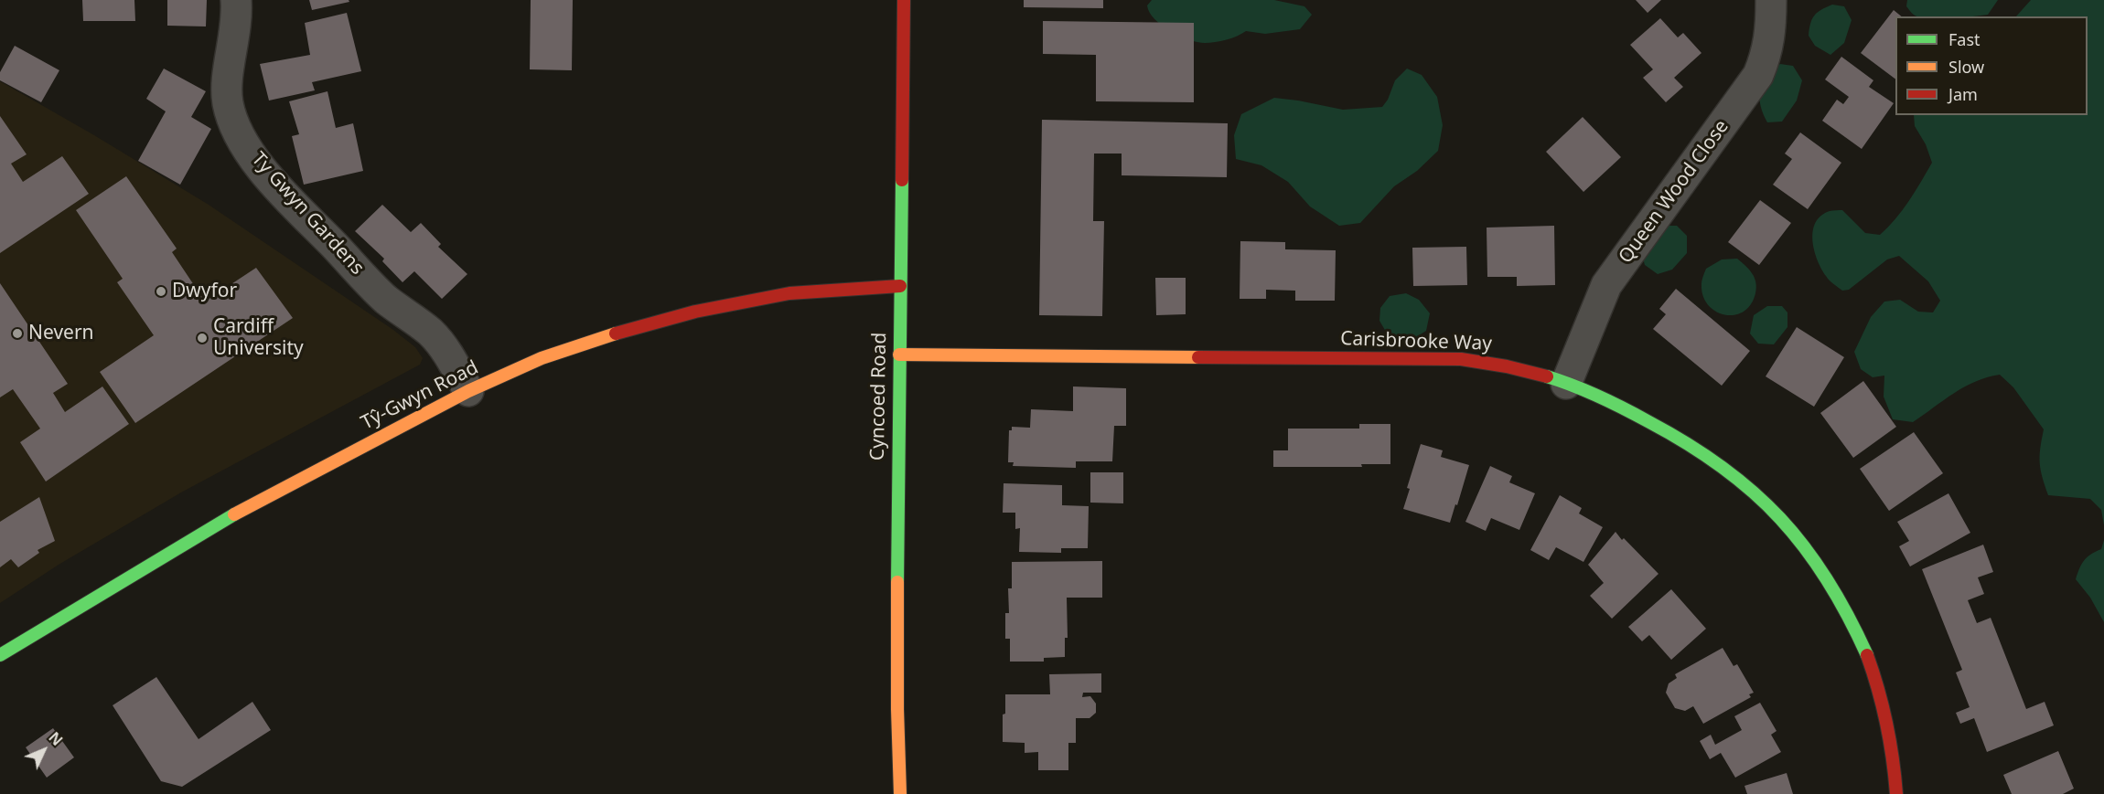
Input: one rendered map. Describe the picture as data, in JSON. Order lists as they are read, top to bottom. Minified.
{"streets":{"street":["Queen Wood Close","Ty Gwyn Gardens","Carisbrooke Way","Tŷ-Gwyn Road","Cyncoed Road"]},"crossings":[["Queen Wood Close","Carisbrooke Way"],["Ty Gwyn Gardens","Tŷ-Gwyn Road"],["Carisbrooke Way","Cyncoed Road"],["Tŷ-Gwyn Road","Cyncoed Road"]],"places":["Dwyfor","Nevern","Cardiff University"],"legend":["Fast","Slow","Jam"],"north":"top right"}
